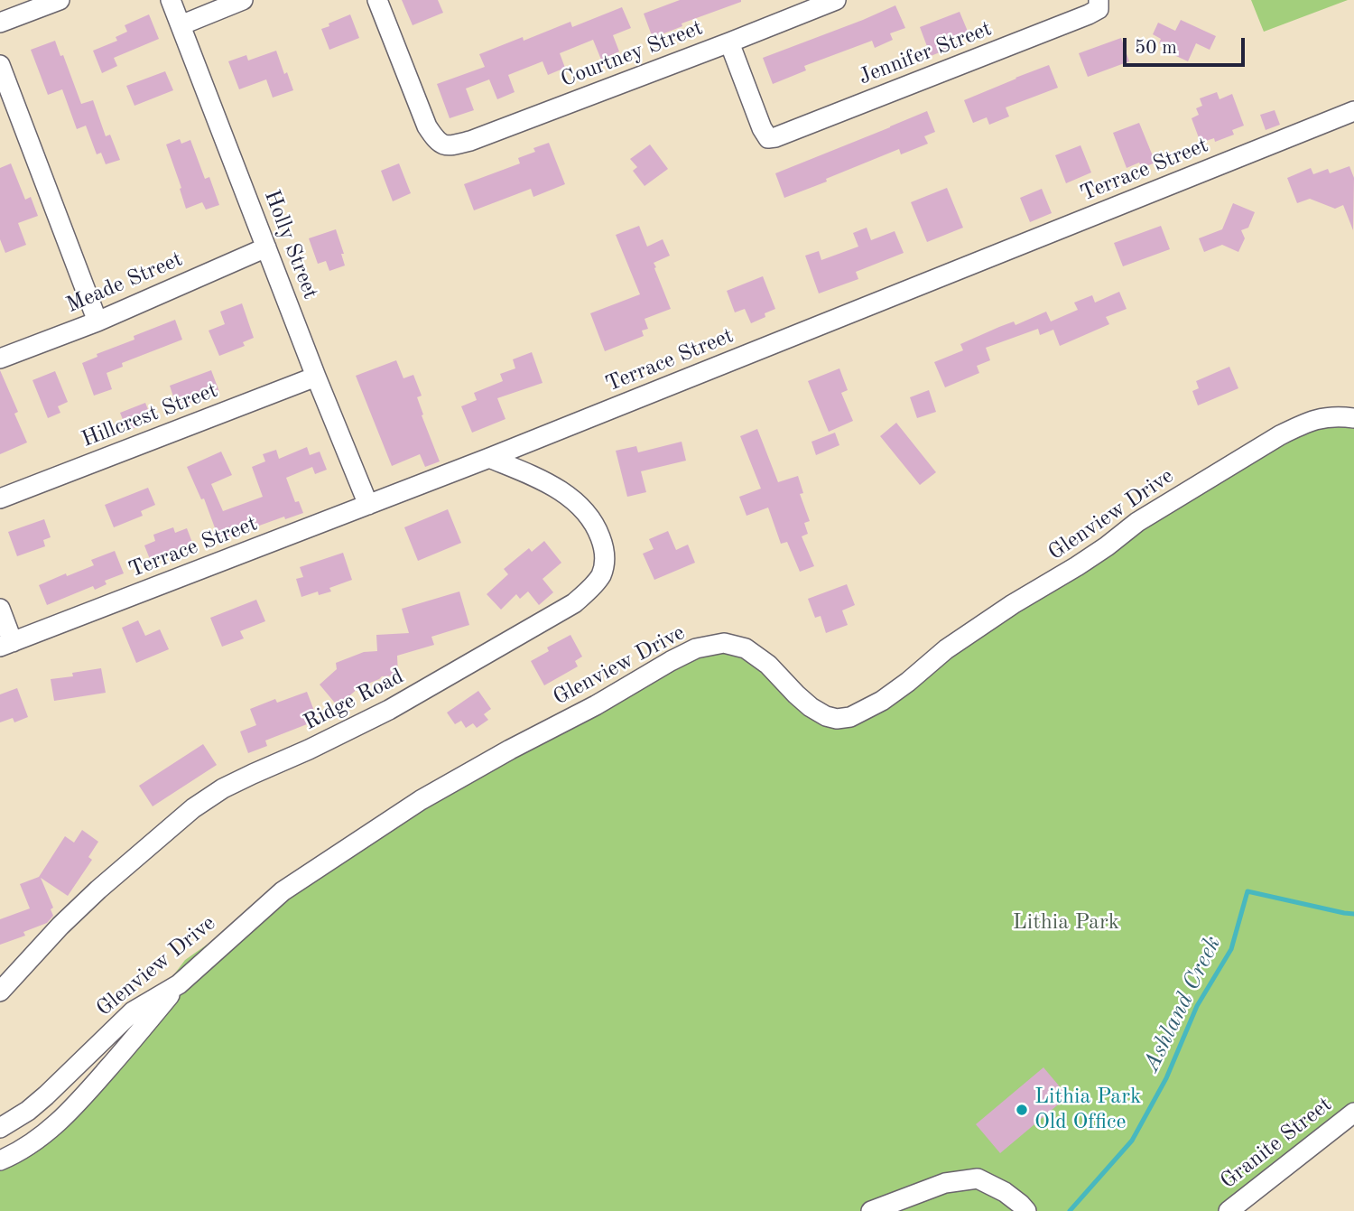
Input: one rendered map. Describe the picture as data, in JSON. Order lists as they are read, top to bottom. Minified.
{"streets":{"street":["Jennifer Street","Courtney Street","Terrace Street","Holly Street","Meade Street","Hillcrest Street","Glenview Drive","Ridge Road","Granite Street"]},"crossings":[["Jennifer Street","Courtney Street"],["Terrace Street","Holly Street"],["Terrace Street","Ridge Road"],["Holly Street","Meade Street"],["Holly Street","Hillcrest Street"]],"water":["Ashland Creek"],"parks":["Lithia Park"],"places":["Lithia Park Old Office"],"scale_bar":"50 m"}
